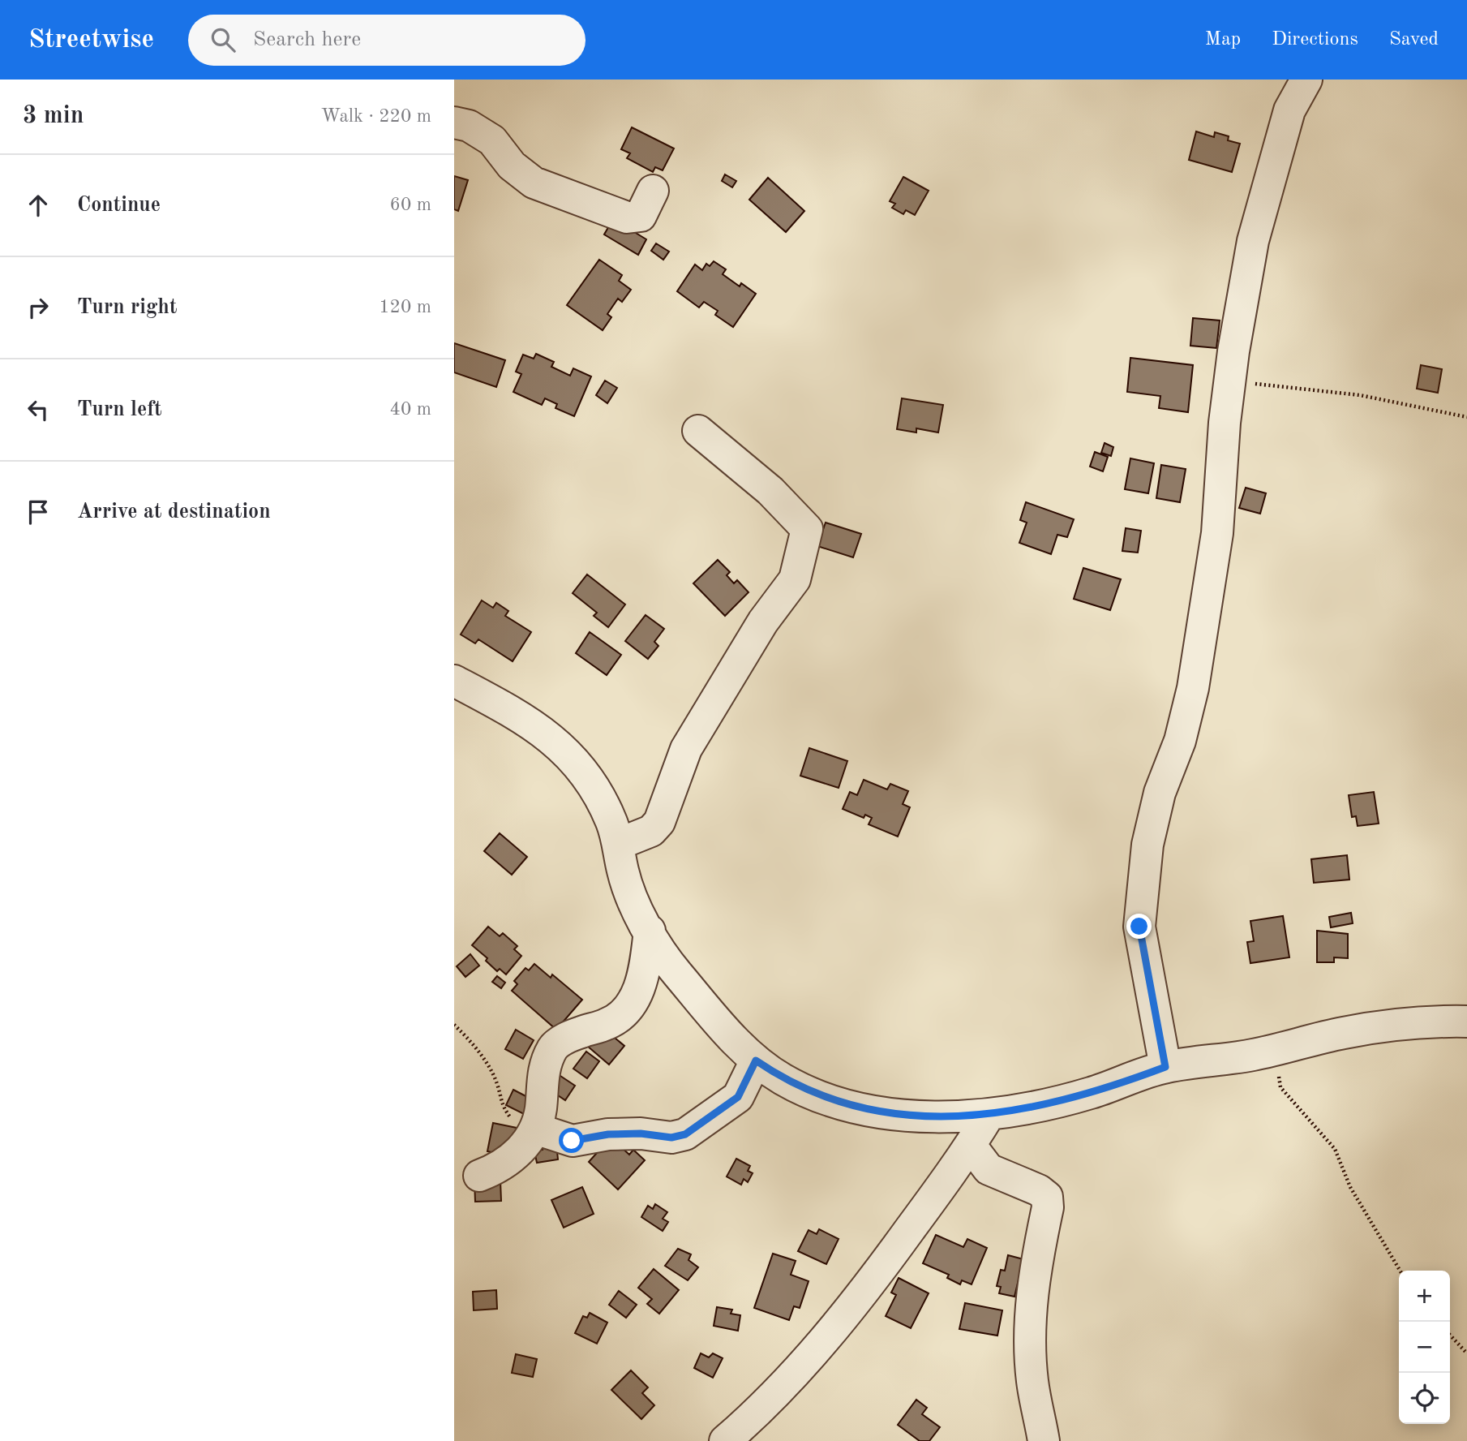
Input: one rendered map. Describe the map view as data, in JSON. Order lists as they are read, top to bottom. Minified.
{"page":{"header":"Streetwise","search":"Search here","nav":["Map","Directions","Saved"],"heading":["3 min","Walk · 220 m"],"list":[["Continue","60 m"],["Turn right","120 m"],["Turn left","40 m"],"Arrive at destination"],"map_buttons":["+","−"]}}
